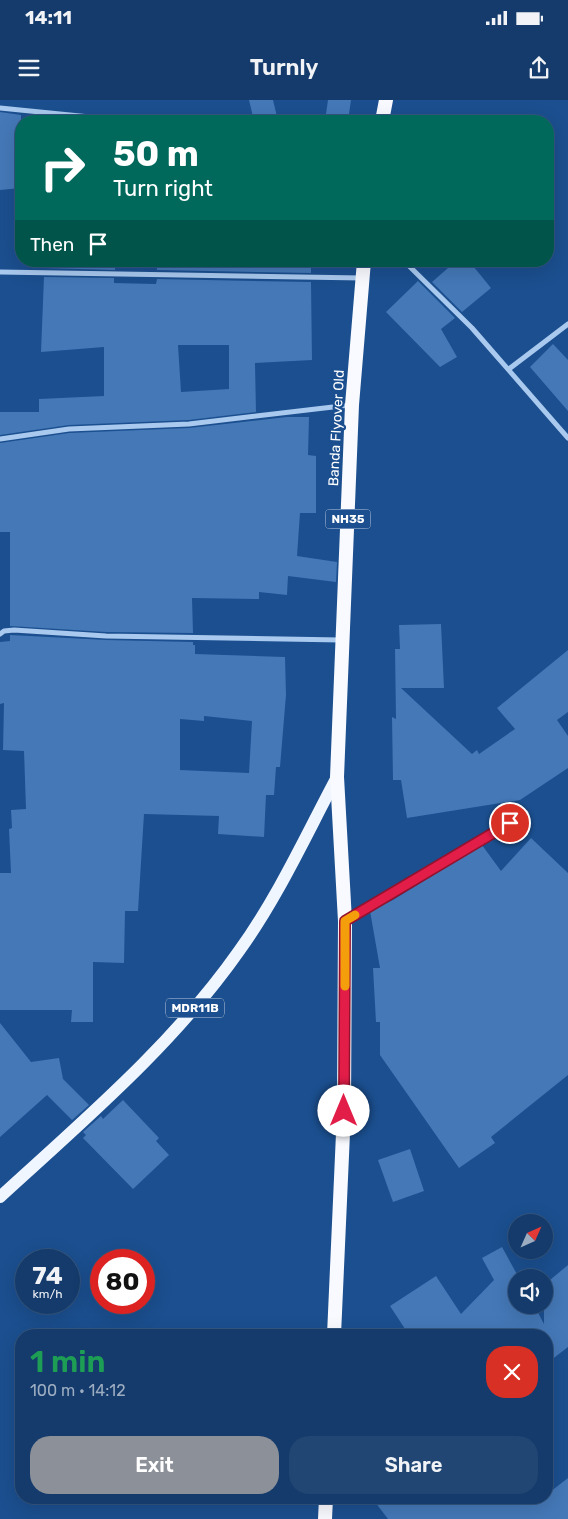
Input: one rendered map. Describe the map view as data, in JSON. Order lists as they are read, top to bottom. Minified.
{"streets":{"highway":["Banda Flyover Old","NH35"],"main road":["MDR11B"]},"crossings":[["Banda Flyover Old","NH35"],["Banda Flyover Old","MDR11B"],["NH35","MDR11B"]],"north":"top right","page":{"status":"14:11","header":"Turnly","turn":["50 m","Turn right"],"then":"Then","speed":"74 km/h","limit":"80","heading":["1 min","100 m · 14:12"],"buttons":["Exit","Share"]}}
